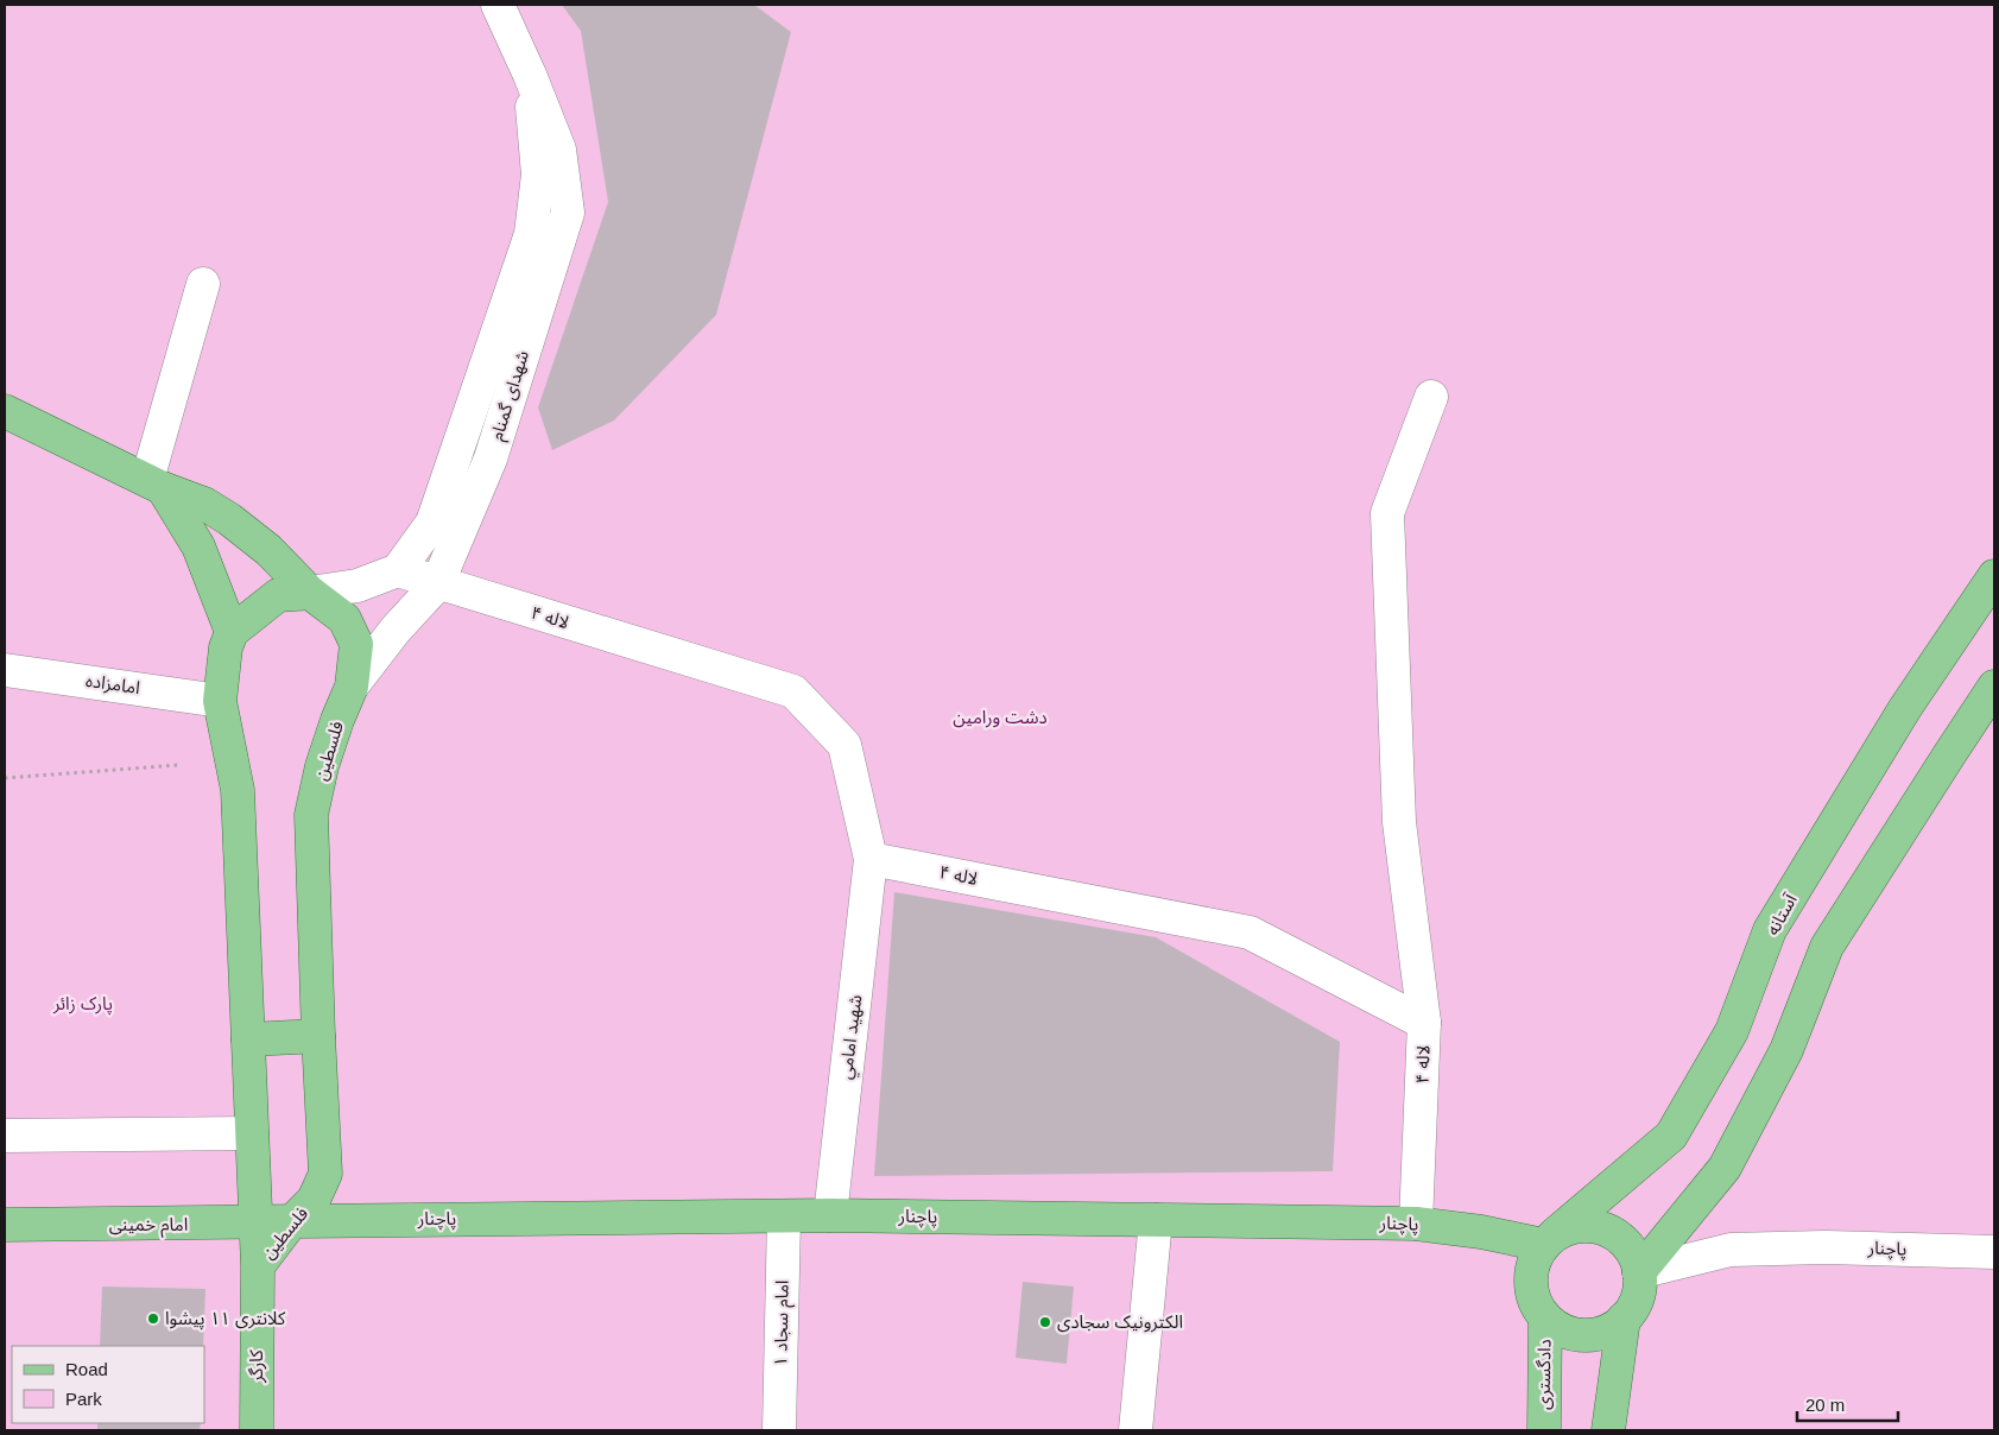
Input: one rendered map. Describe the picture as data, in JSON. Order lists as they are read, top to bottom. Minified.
{"streets":{"main road":["فلسطین","آستانه","پاچنار","امام خمینی","کارگر","دادگستری"],"street":["شهدای گمنام","لاله ۴","امامزاده","شهيد امامي","امام سجاد ۱"]},"crossings":[["شهدای گمنام","لاله ۴"],["شهدای گمنام","فلسطین"],["لاله ۴","شهيد امامي"],["لاله ۴","پاچنار"],["امامزاده","فلسطین"],["فلسطین","پاچنار"],["فلسطین","امام خمینی"],["فلسطین","کارگر"],["آستانه","پاچنار"],["آستانه","دادگستری"],["شهيد امامي","پاچنار"],["پاچنار","امام خمینی"],["پاچنار","امام سجاد ۱"],["پاچنار","دادگستری"]],"parks":["دشت ورامین","پارک زائر"],"places":["کلانتری ۱۱ پیشوا","الکترونیک سجادی"],"legend":["Road","Park"],"scale_bar":"20 m"}
